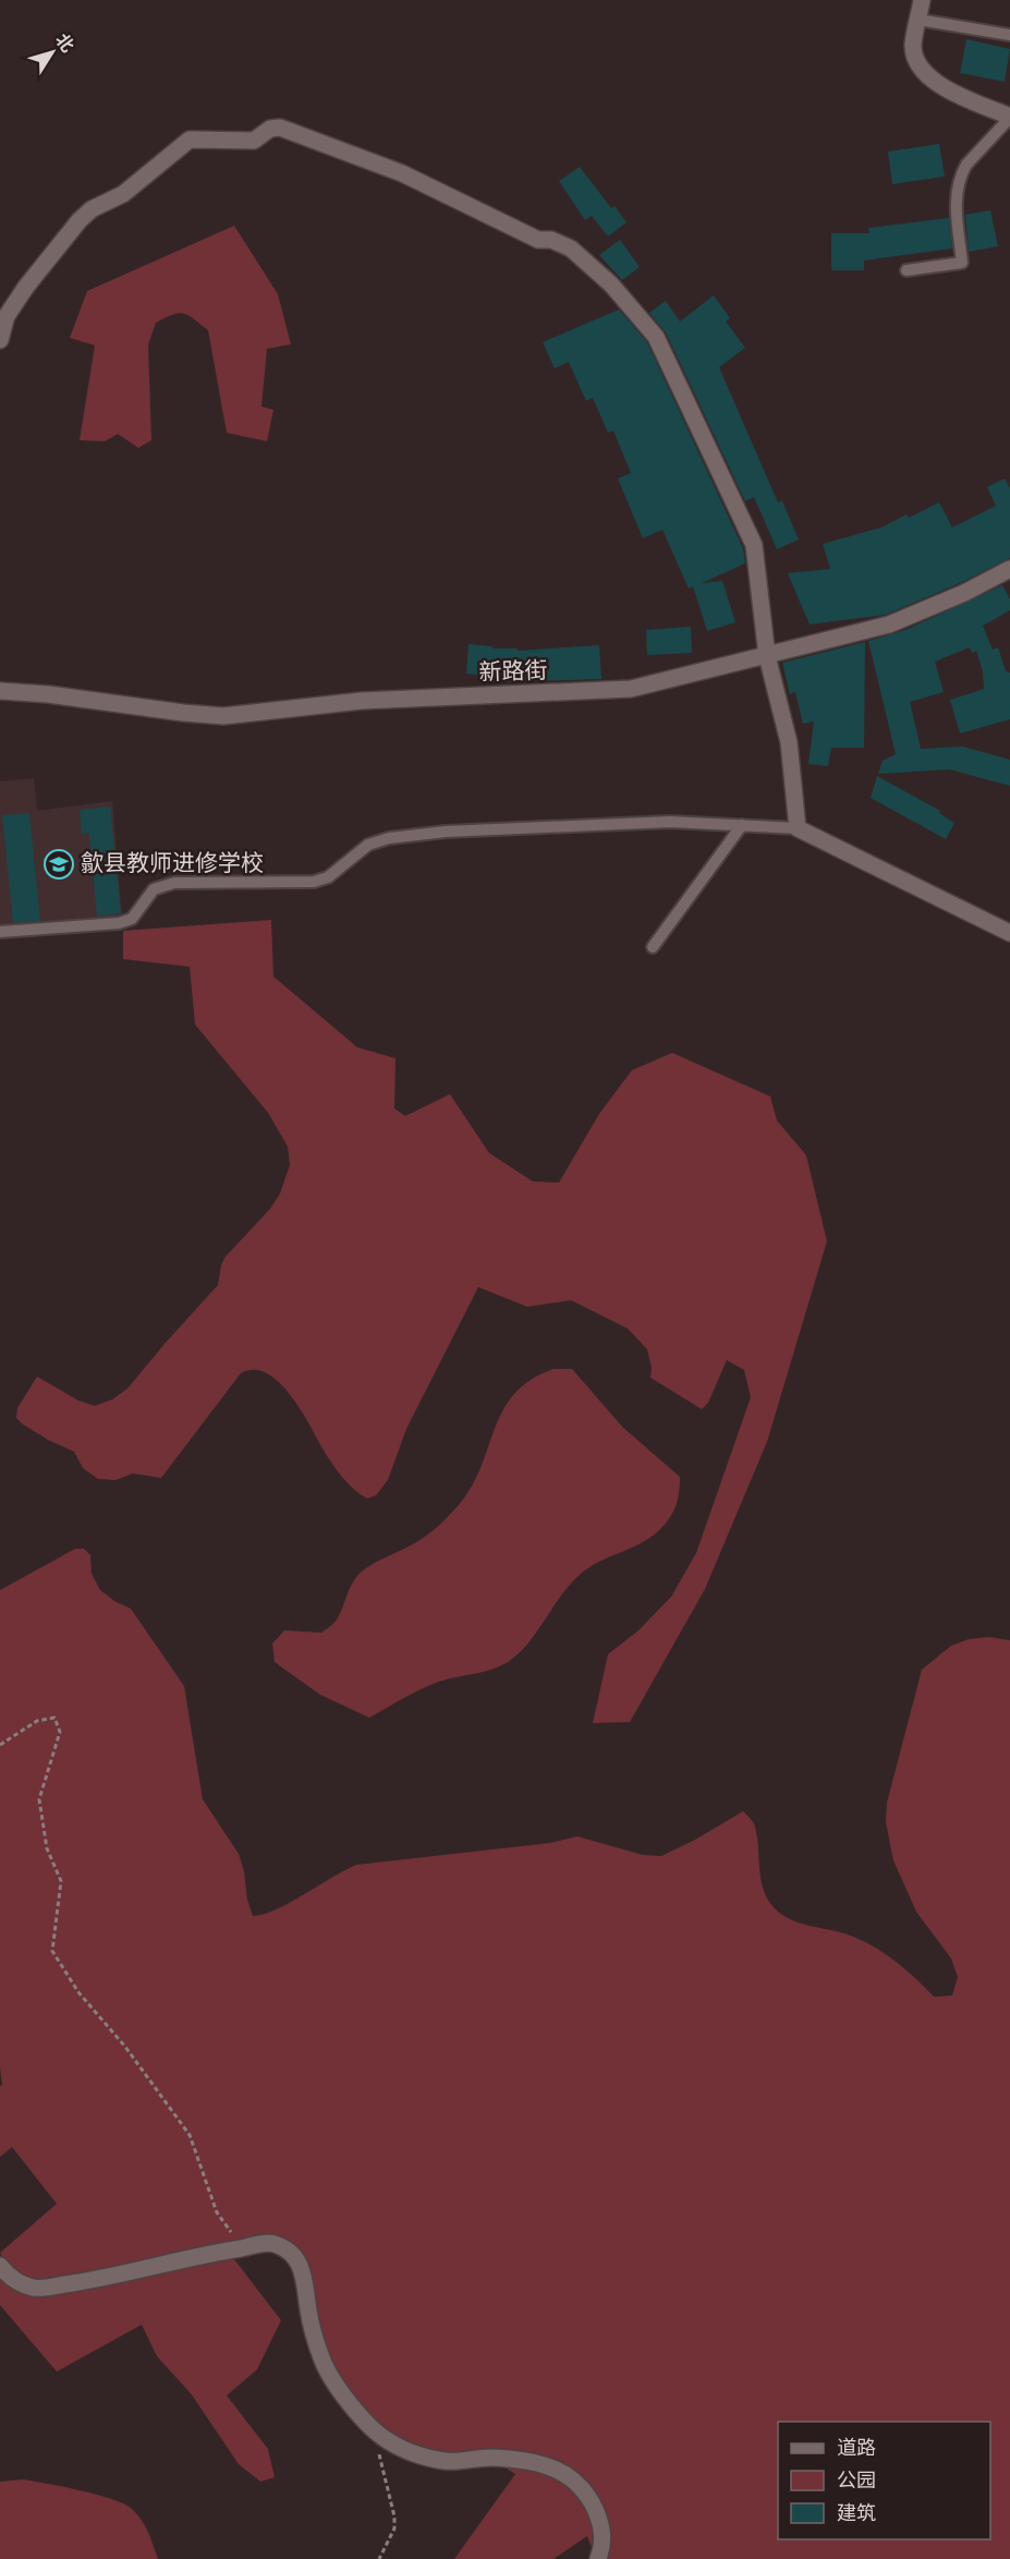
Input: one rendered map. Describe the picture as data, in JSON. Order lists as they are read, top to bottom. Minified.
{"streets":{"street":["新路街"]},"places":{"school or university":["歙县教师进修学校"]},"legend":["道路","公园","建筑"],"north":"top right"}
